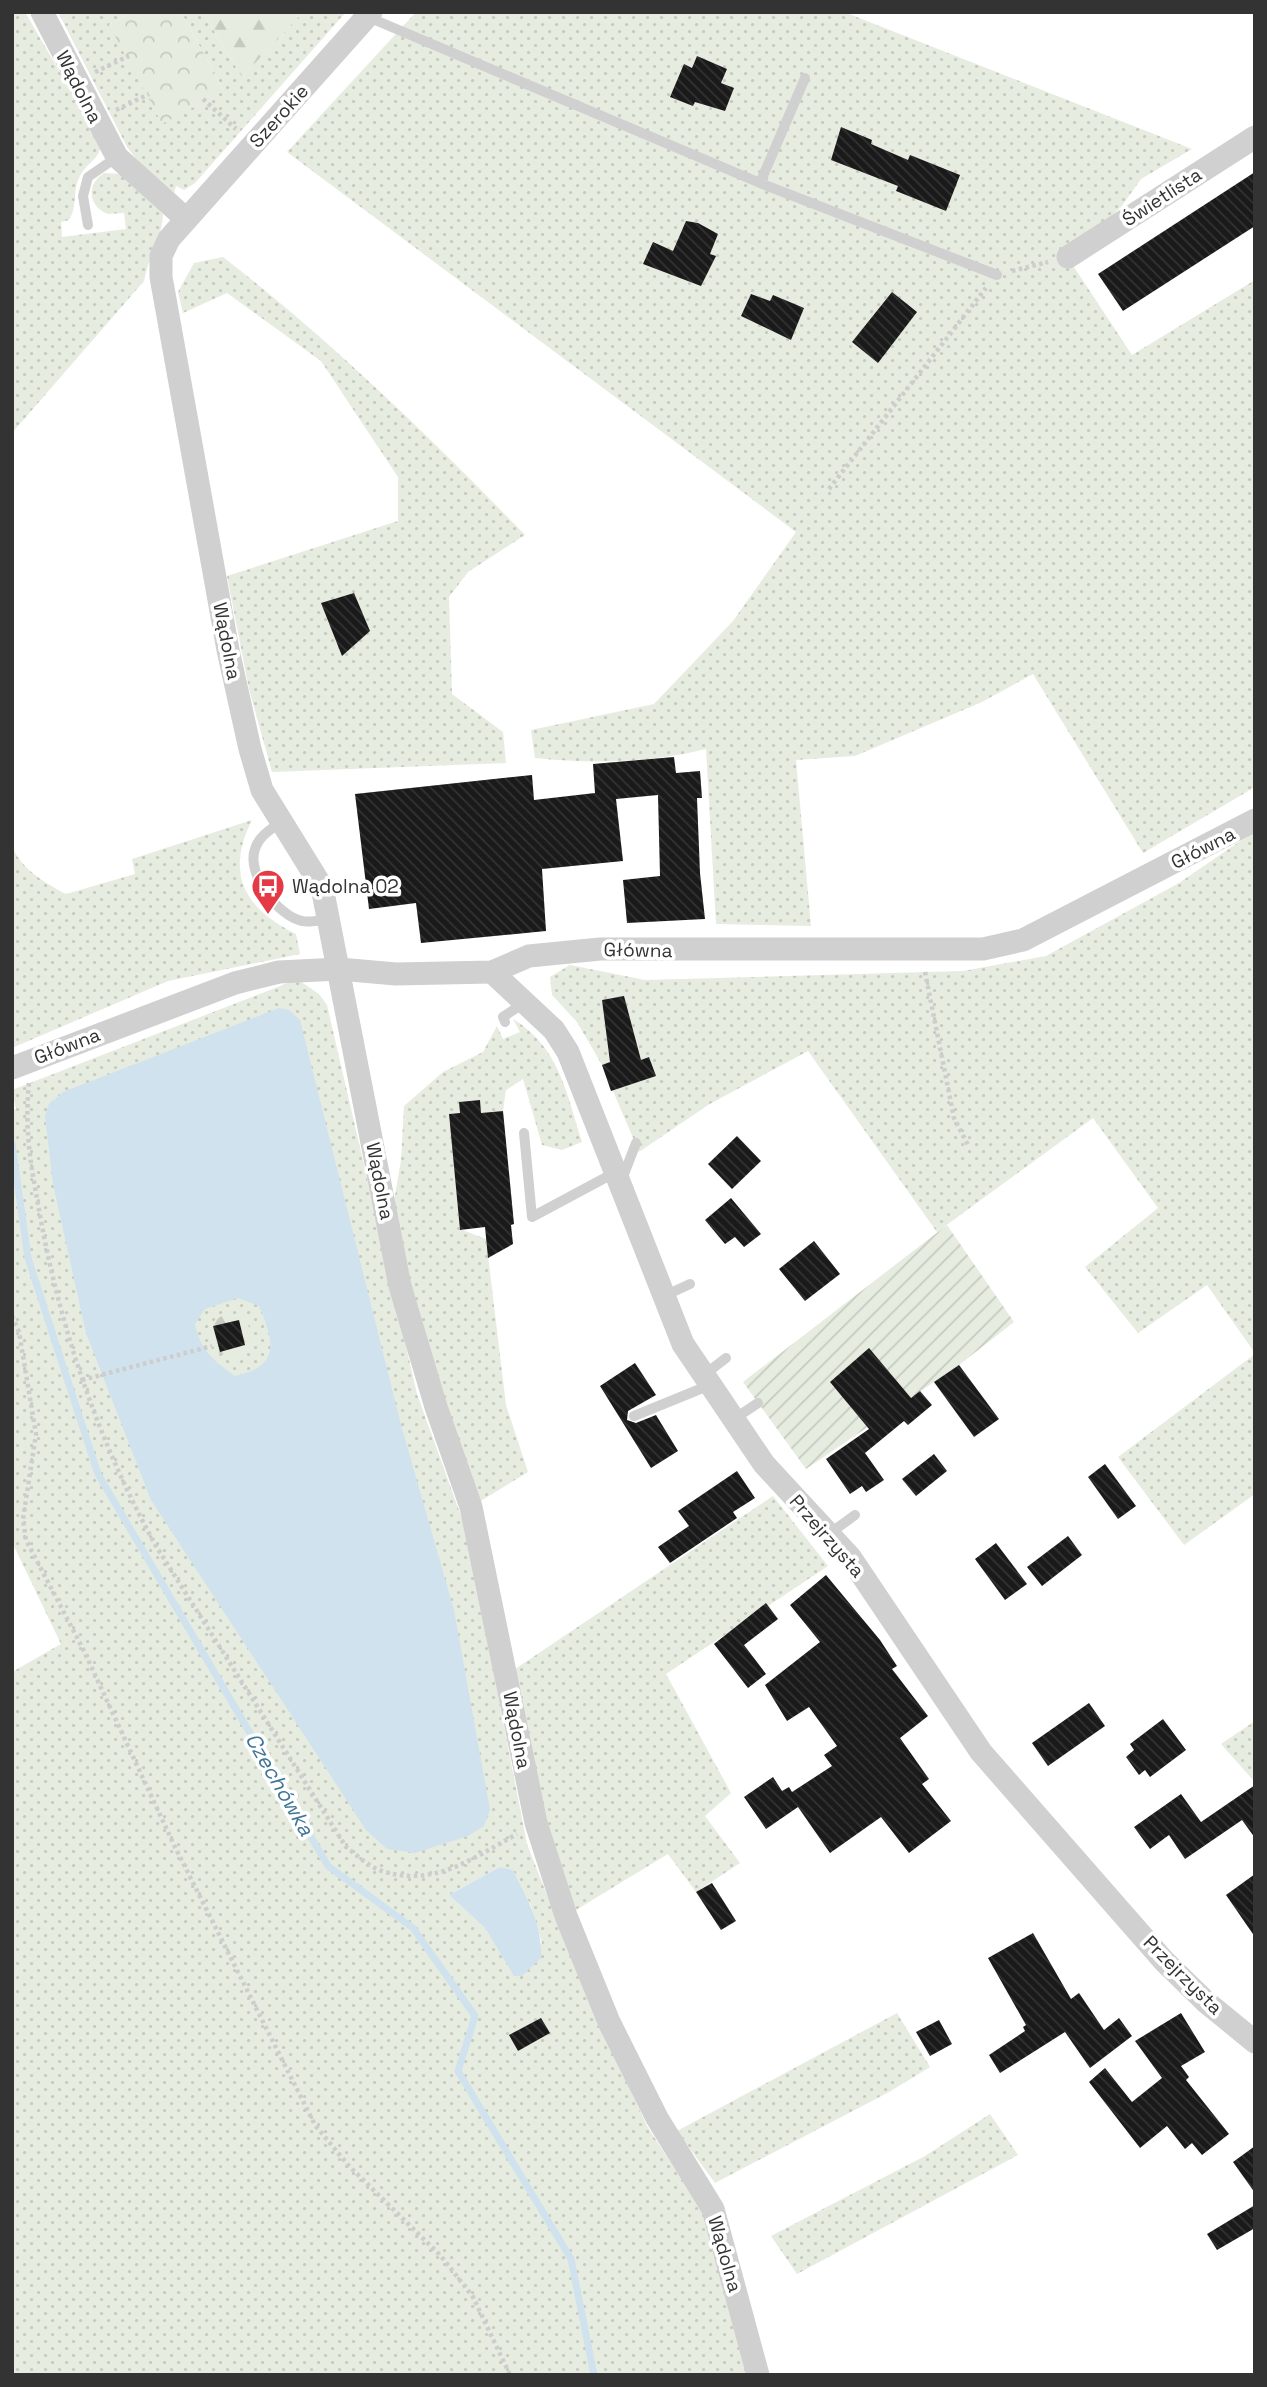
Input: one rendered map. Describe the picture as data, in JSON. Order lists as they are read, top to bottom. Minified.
{"streets":{"street":["Wądolna","Szerokie","Świetlista","Główna","Przejrzysta"]},"crossings":[["Wądolna","Szerokie"],["Wądolna","Główna"],["Główna","Przejrzysta"]],"water":["Czechówka"],"places":{"bus stop":["Wądolna 02"]}}
